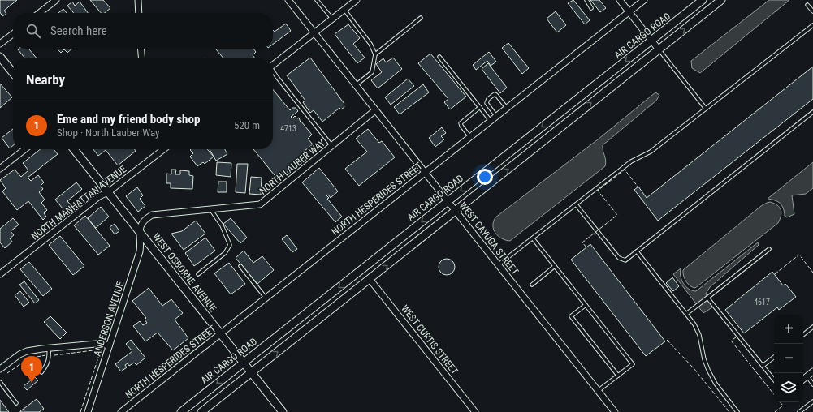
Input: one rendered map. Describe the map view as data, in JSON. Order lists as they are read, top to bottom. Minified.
{"streets":{"street":["AIR CARGO ROAD","NORTH LAUBER WAY","NORTH HESPERIDES STREET","NORTH MANHATTAN AVENUE","WEST CAYUGA STREET","WEST OSBORNE AVENUE","ANDERSON AVENUE","WEST CURTIS STREET"]},"crossings":[["AIR CARGO ROAD","WEST CAYUGA STREET"],["AIR CARGO ROAD","WEST OSBORNE AVENUE"],["NORTH LAUBER WAY","WEST CAYUGA STREET"],["NORTH LAUBER WAY","WEST OSBORNE AVENUE"],["NORTH LAUBER WAY","ANDERSON AVENUE"],["NORTH HESPERIDES STREET","WEST CAYUGA STREET"],["NORTH HESPERIDES STREET","WEST OSBORNE AVENUE"],["NORTH MANHATTAN AVENUE","WEST OSBORNE AVENUE"],["WEST OSBORNE AVENUE","ANDERSON AVENUE"]],"house_numbers":["4713","4617"],"page":{"search":"Search here","heading":"Nearby","list":[{"mark":"1","name":"Eme and my friend body shop","note":"Shop · North Lauber Way","value":"520 m"}],"map_buttons":["+","−"],"pins":"1"}}
